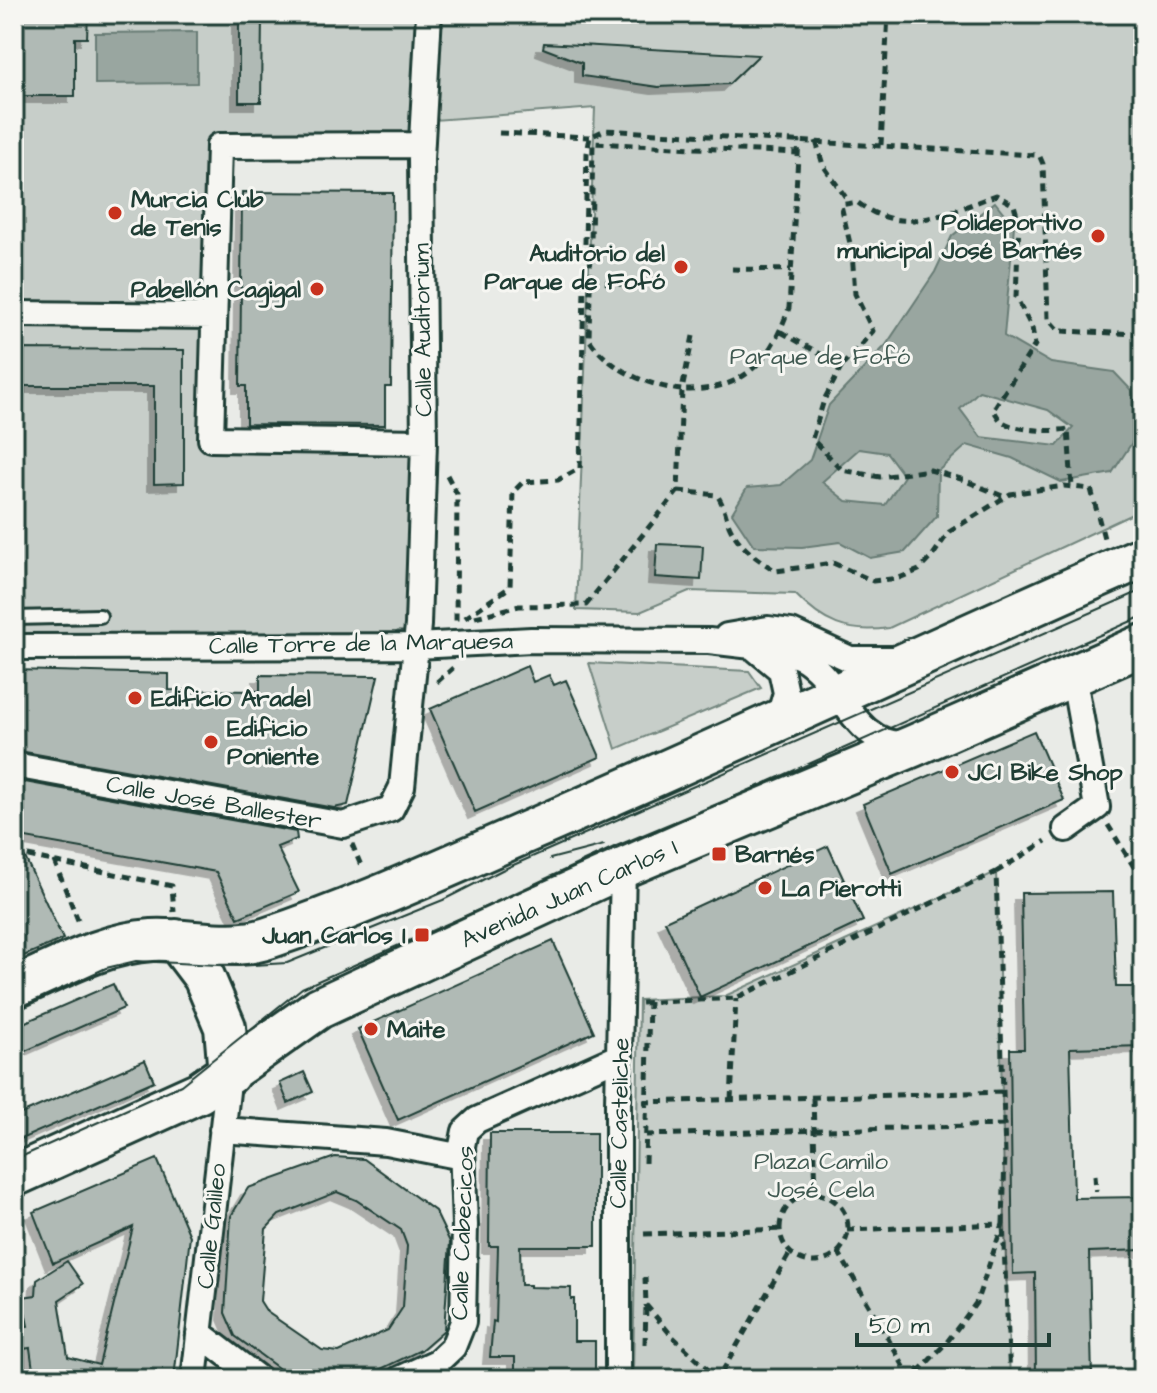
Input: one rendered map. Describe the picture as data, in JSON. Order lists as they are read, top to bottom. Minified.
{"streets":{"main road":["Avenida Juan Carlos I"],"street":["Calle Auditorium","Calle Torre de la Marquesa","Calle José Ballester","Calle Casteliche","Calle Galileo","Calle Cabecicos"]},"crossings":[["Calle Auditorium","Calle Torre de la Marquesa"],["Calle Auditorium","Calle José Ballester"],["Calle Torre de la Marquesa","Calle José Ballester"],["Calle Torre de la Marquesa","Avenida Juan Carlos I"],["Avenida Juan Carlos I","Calle Casteliche"],["Avenida Juan Carlos I","Calle Galileo"],["Calle Casteliche","Calle Cabecicos"]],"parks":["Parque de Fofó","Plaza Camilo José Cela"],"places":{"other":["Murcia Club de Tenis","Polideportivo municipal José Barnés","Auditorio del Parque de Fofó","Pabellón Cagigal","Edificio Aradel","Edificio Poniente","JC1 Bike Shop","La Pierotti","Maite"],"transit":["Barnés","Juan Carlos I"]},"scale_bar":"50 m"}
